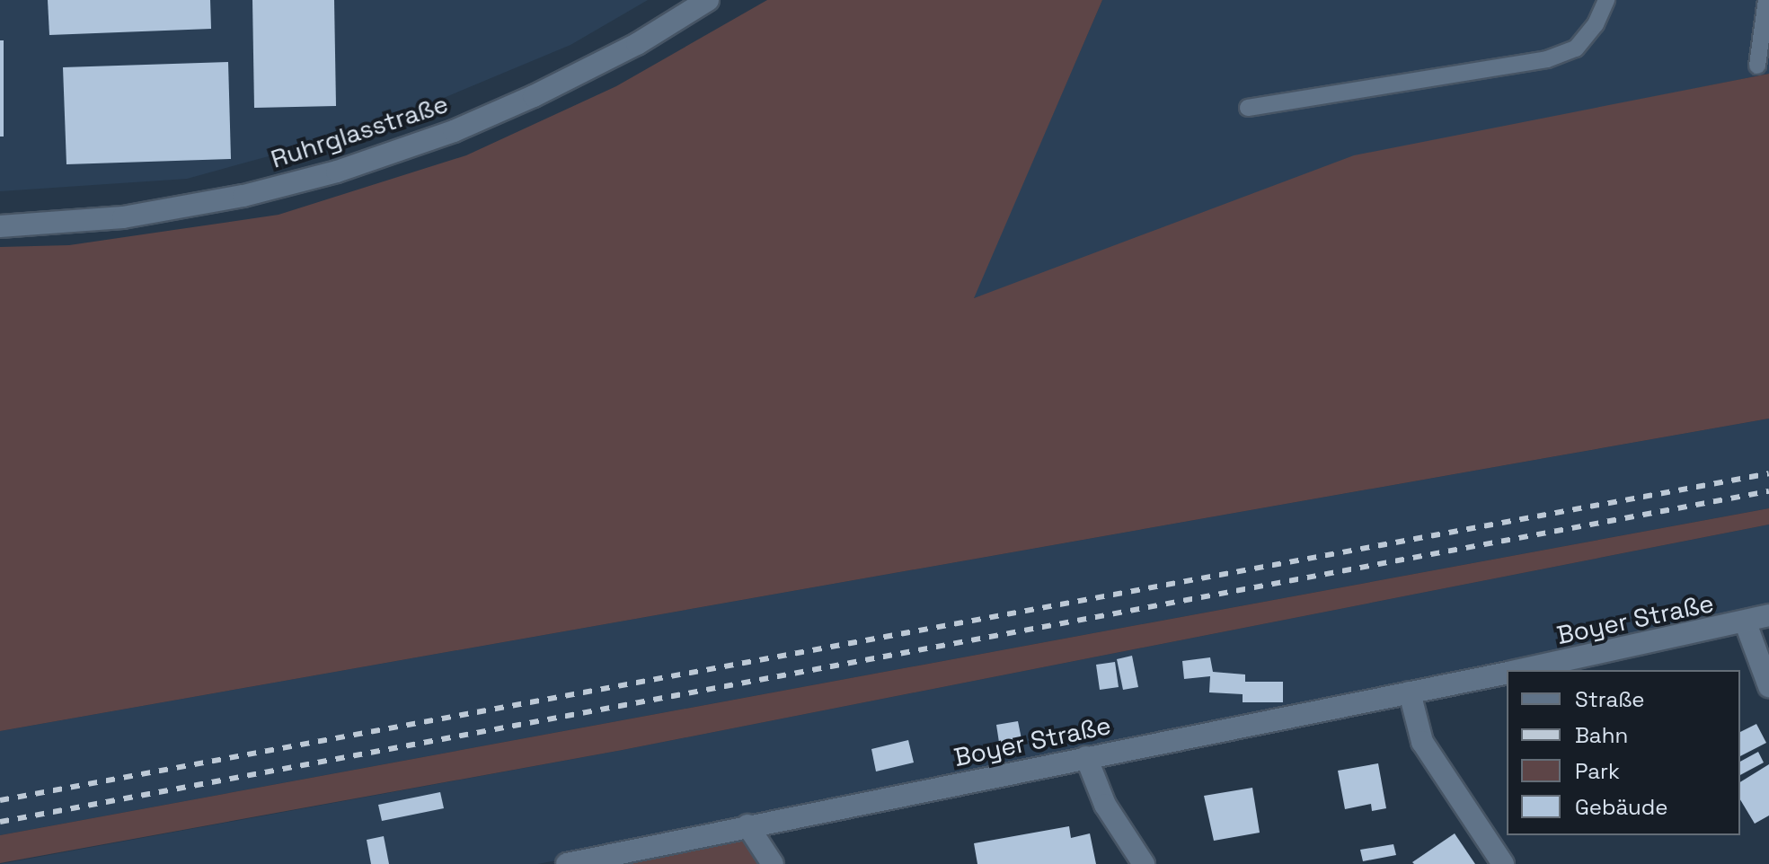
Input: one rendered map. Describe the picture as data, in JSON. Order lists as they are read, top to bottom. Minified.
{"streets":{"street":["Ruhrglasstraße","Boyer Straße"]},"legend":["Straße","Bahn","Park","Gebäude"]}
